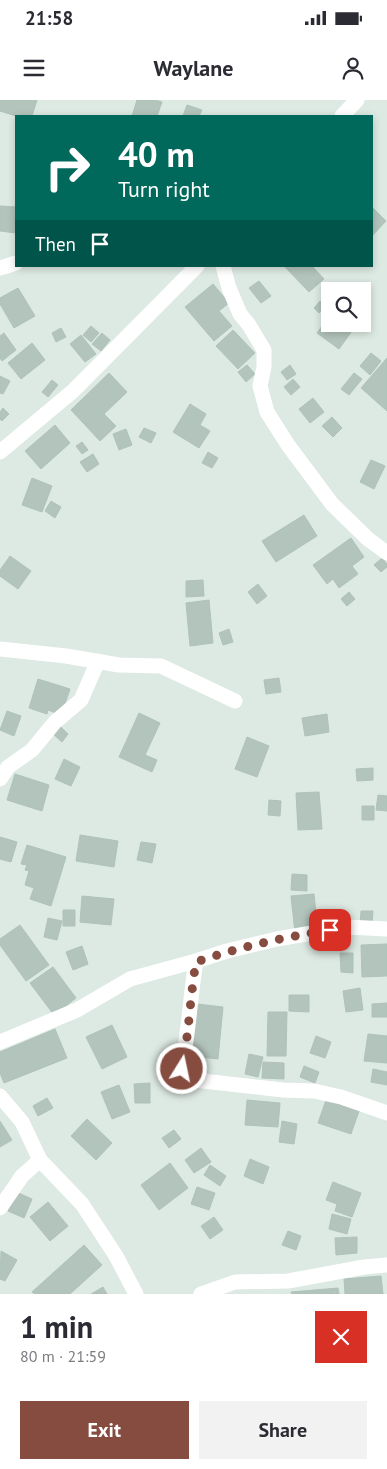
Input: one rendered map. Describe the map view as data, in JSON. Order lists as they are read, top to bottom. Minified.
{"page":{"status":"21:58","header":"Waylane","turn":["40 m","Turn right"],"then":"Then","heading":["1 min","80 m · 21:59"],"buttons":["Exit","Share"]}}
